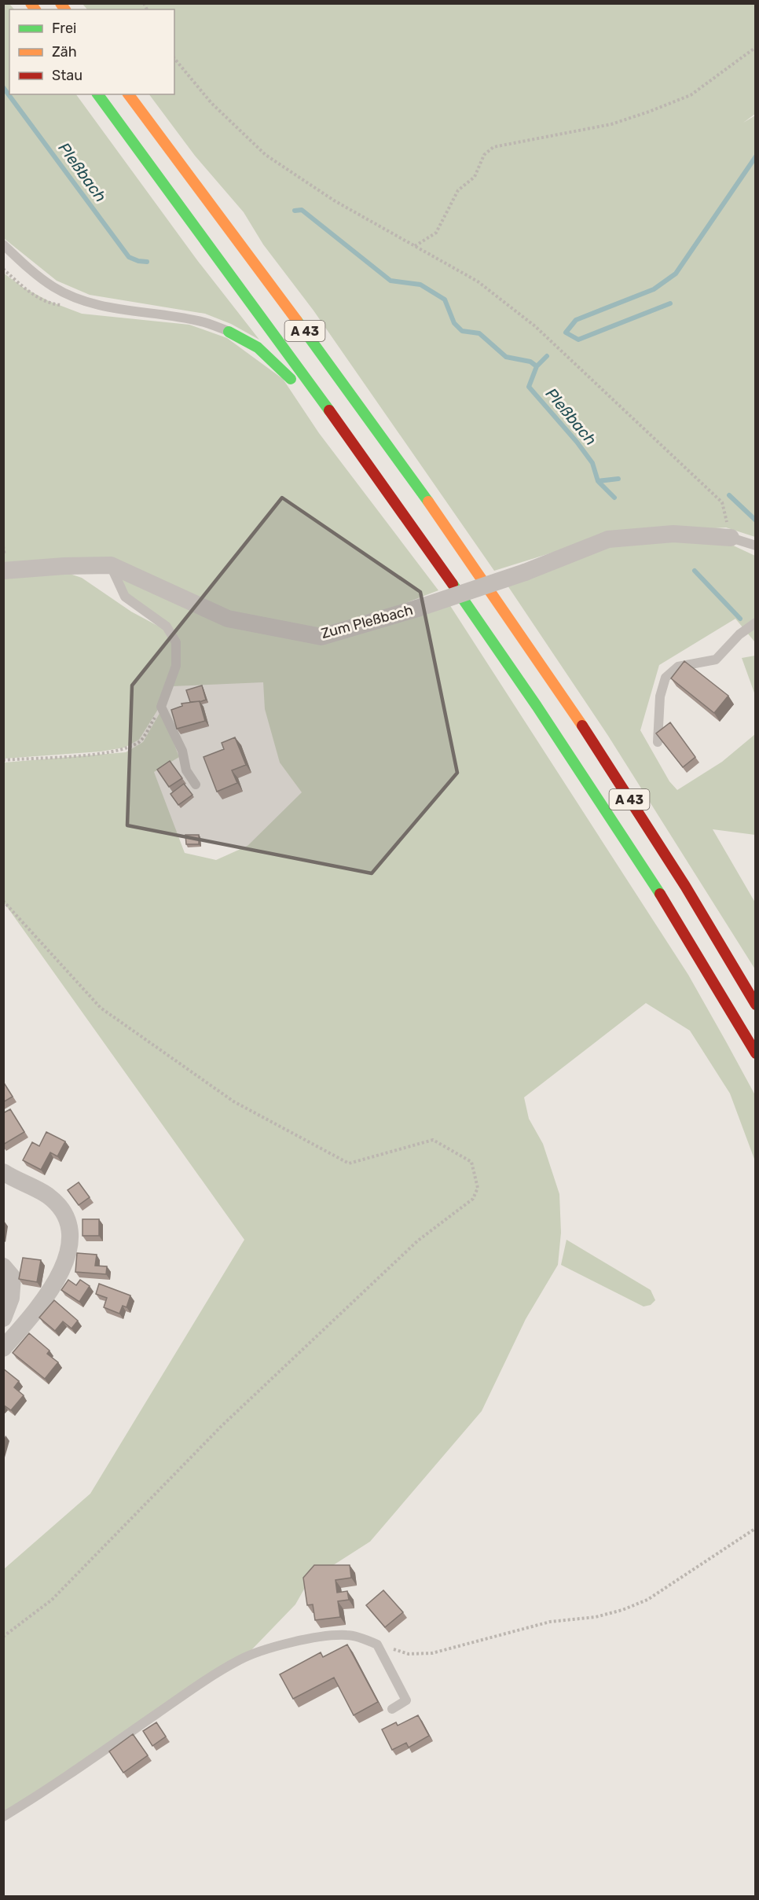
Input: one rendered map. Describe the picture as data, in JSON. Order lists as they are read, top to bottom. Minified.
{"streets":{"highway":["A 43"],"street":["Zum Pleßbach"]},"water":["Pleßbach"],"legend":["Frei","Zäh","Stau"]}
